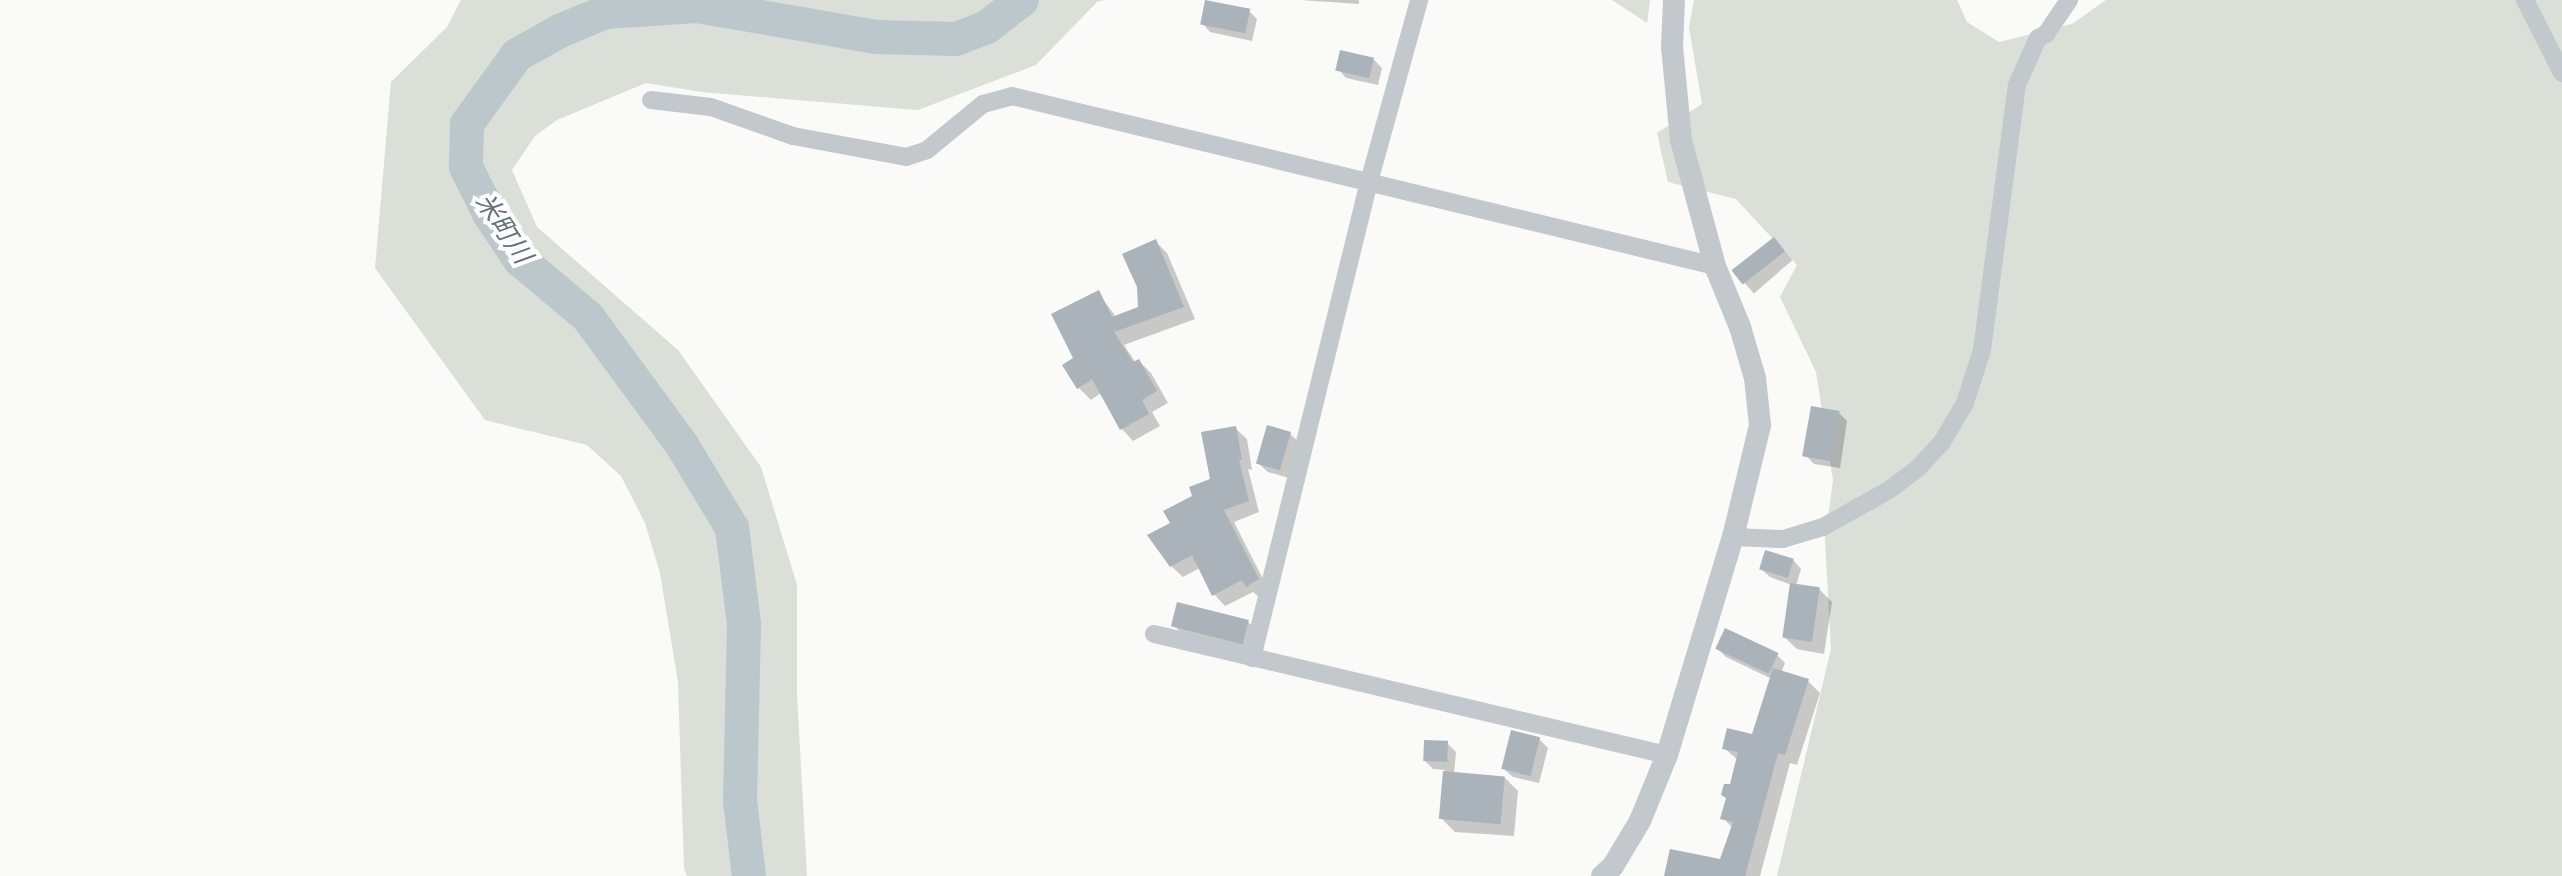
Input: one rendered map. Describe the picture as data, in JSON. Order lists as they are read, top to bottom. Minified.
{"water":["米町川"]}
